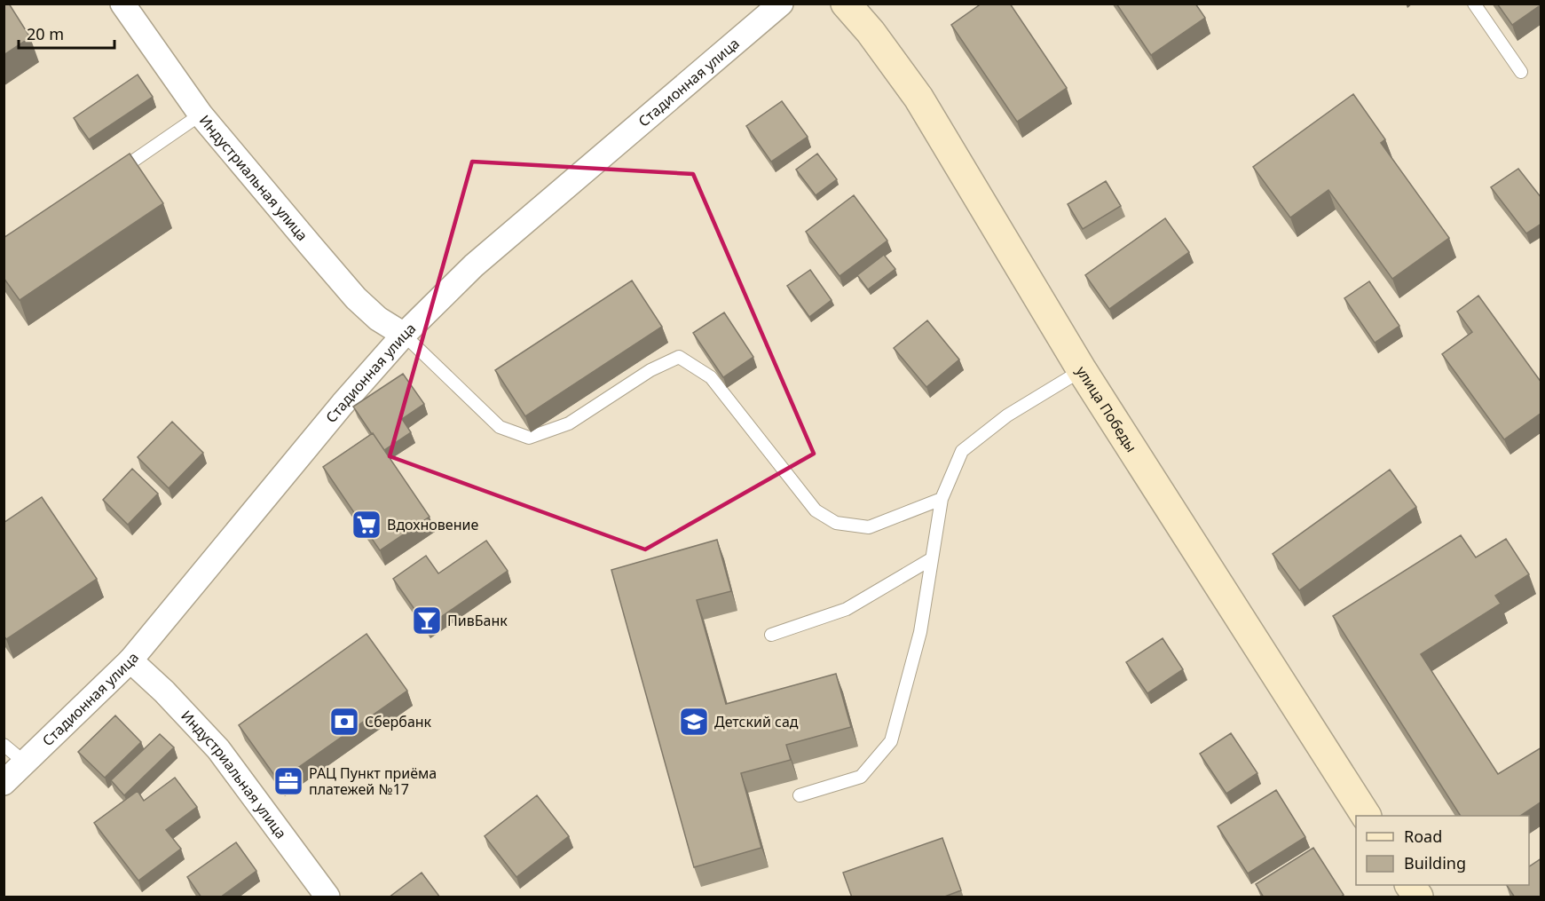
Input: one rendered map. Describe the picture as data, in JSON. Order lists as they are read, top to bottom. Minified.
{"streets":{"street":["Стадионная улица","Индустриальная улица","улица Победы"]},"crossings":[["Стадионная улица","Индустриальная улица"]],"places":{"supermarket":["Вдохновение"],"bar":["ПивБанк"],"bank":["Сбербанк"],"school or university":["Детский сад"],"office":["РАЦ Пункт приёма платежей №17"]},"legend":["Road","Building"],"scale_bar":"20 m"}
